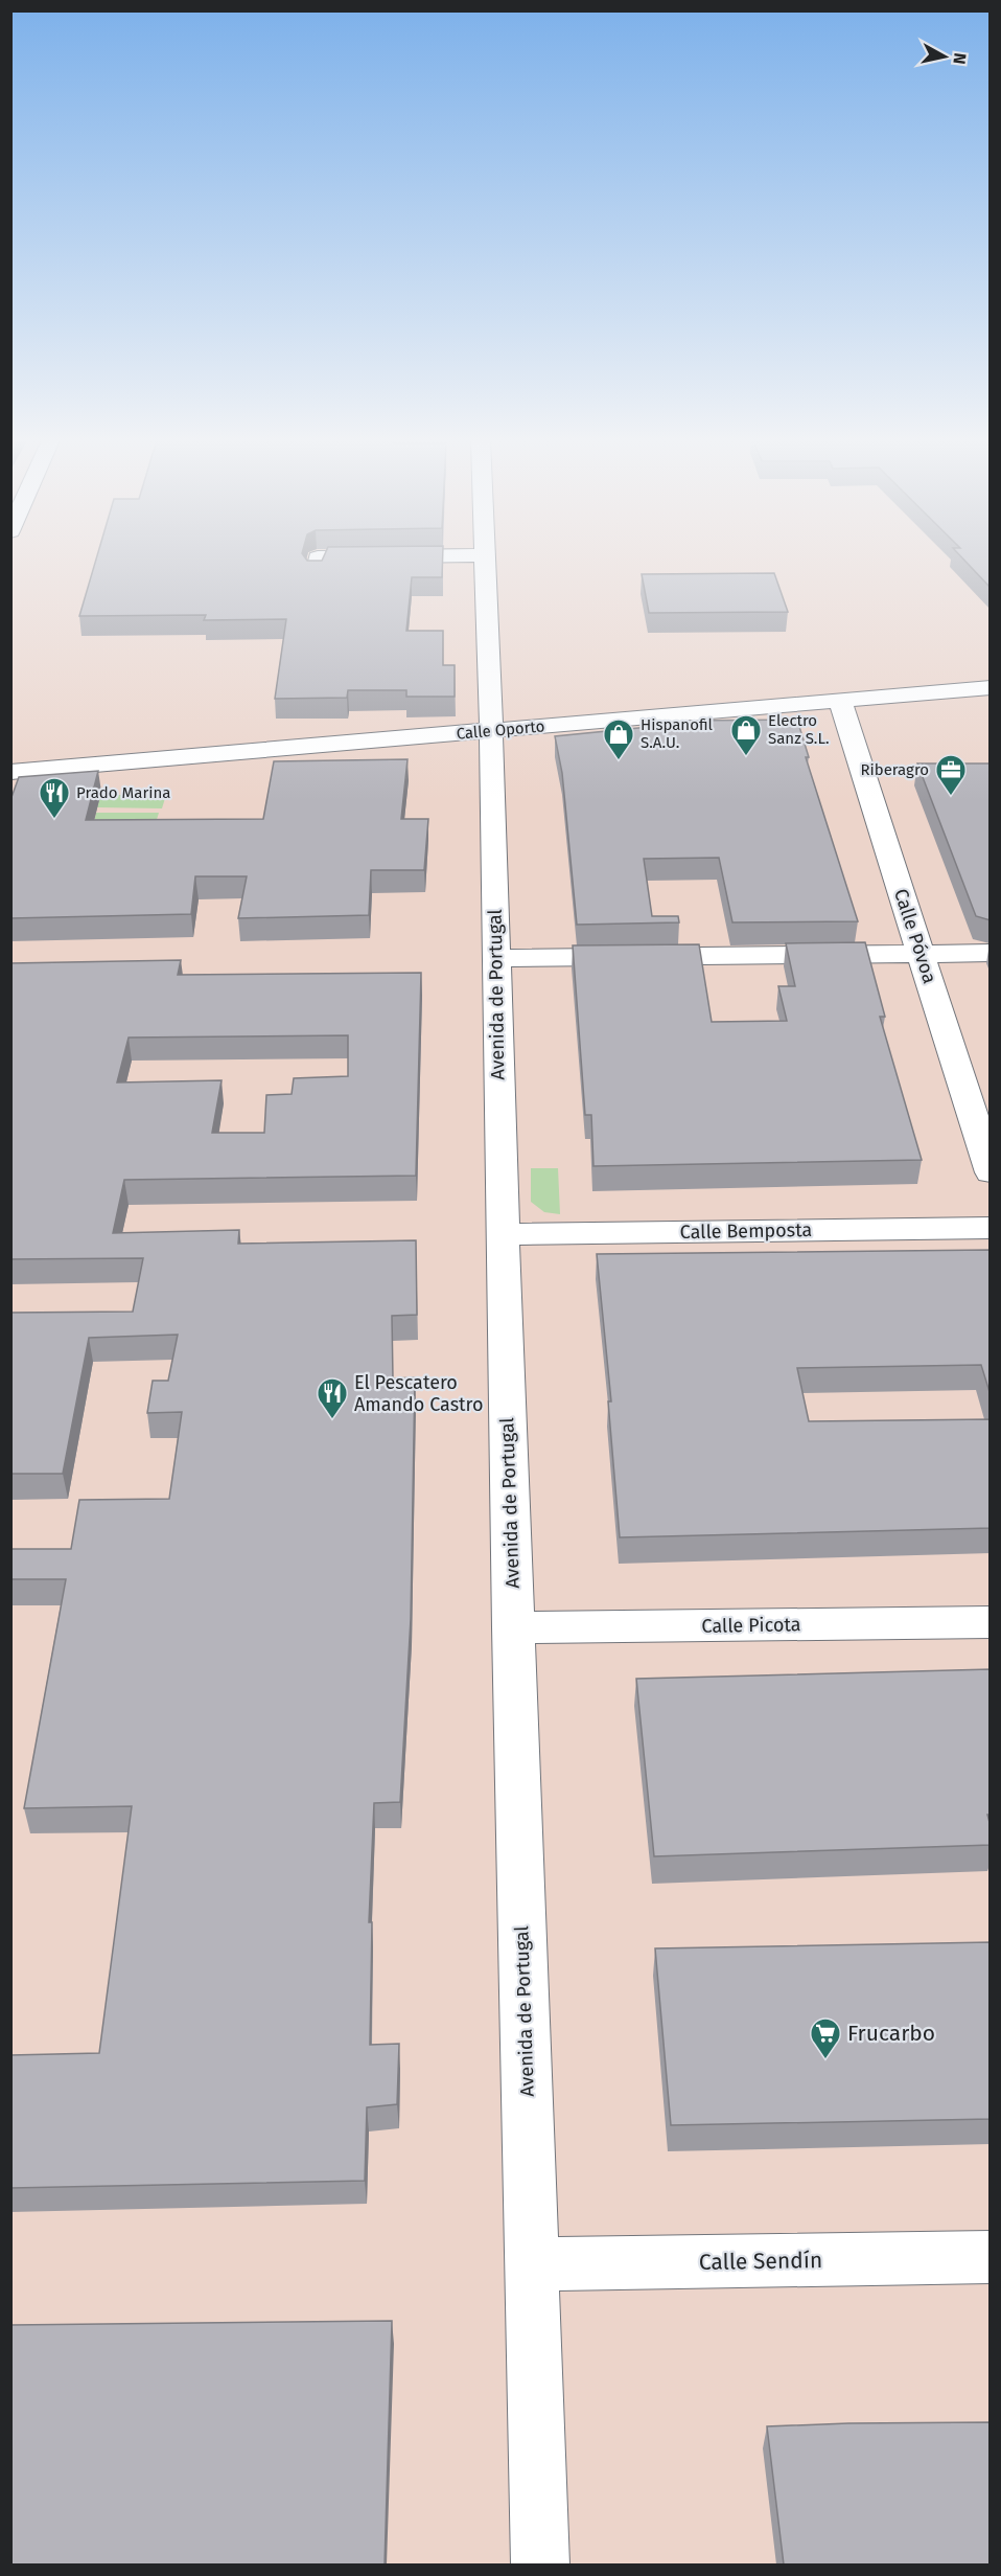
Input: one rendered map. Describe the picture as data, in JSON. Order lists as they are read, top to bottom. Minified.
{"streets":{"street":["Calle Oporto","Calle Póvoa","Avenida de Portugal","Calle Bemposta","Calle Picota","Calle Sendín"]},"crossings":[["Calle Oporto","Calle Póvoa"],["Calle Oporto","Avenida de Portugal"],["Avenida de Portugal","Calle Bemposta"],["Avenida de Portugal","Calle Picota"],["Avenida de Portugal","Calle Sendín"]],"places":{"shop":["Electro Sanz S.L.","Hispanofil S.A.U."],"office":["Riberagro"],"restaurant":["Prado Marina","El Pescatero Amando Castro"],"supermarket":["Frucarbo"]},"north":"right"}
